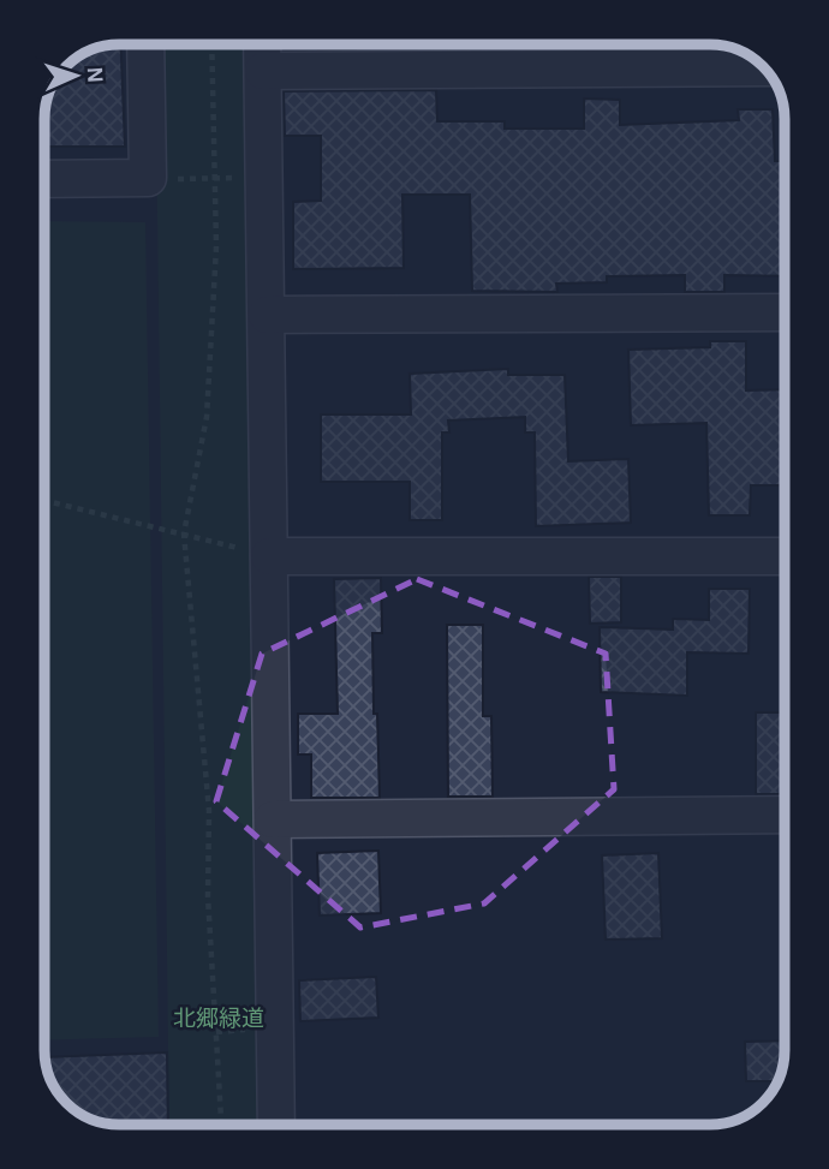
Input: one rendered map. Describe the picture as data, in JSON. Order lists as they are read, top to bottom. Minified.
{"parks":["北郷緑道"],"north":"right"}
